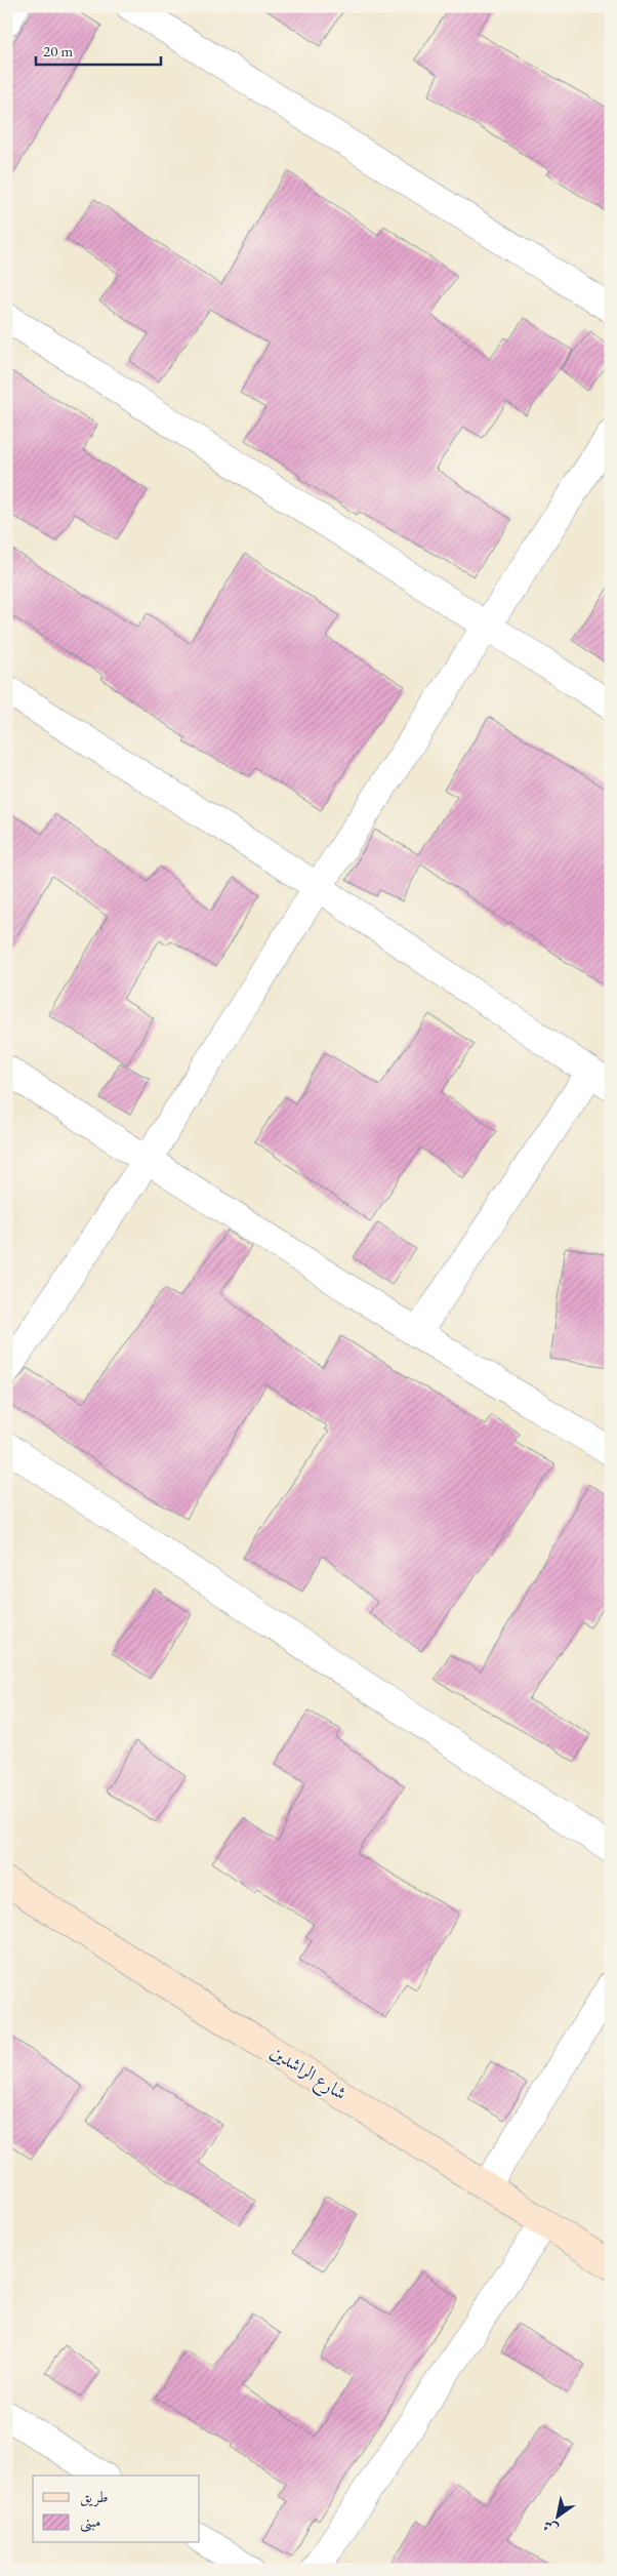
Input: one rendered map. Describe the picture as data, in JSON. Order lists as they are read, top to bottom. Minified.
{"streets":{"street":["شارع الراشدين"]},"legend":["طريق","مبنى"],"scale_bar":"20 m","north":"bottom left"}
